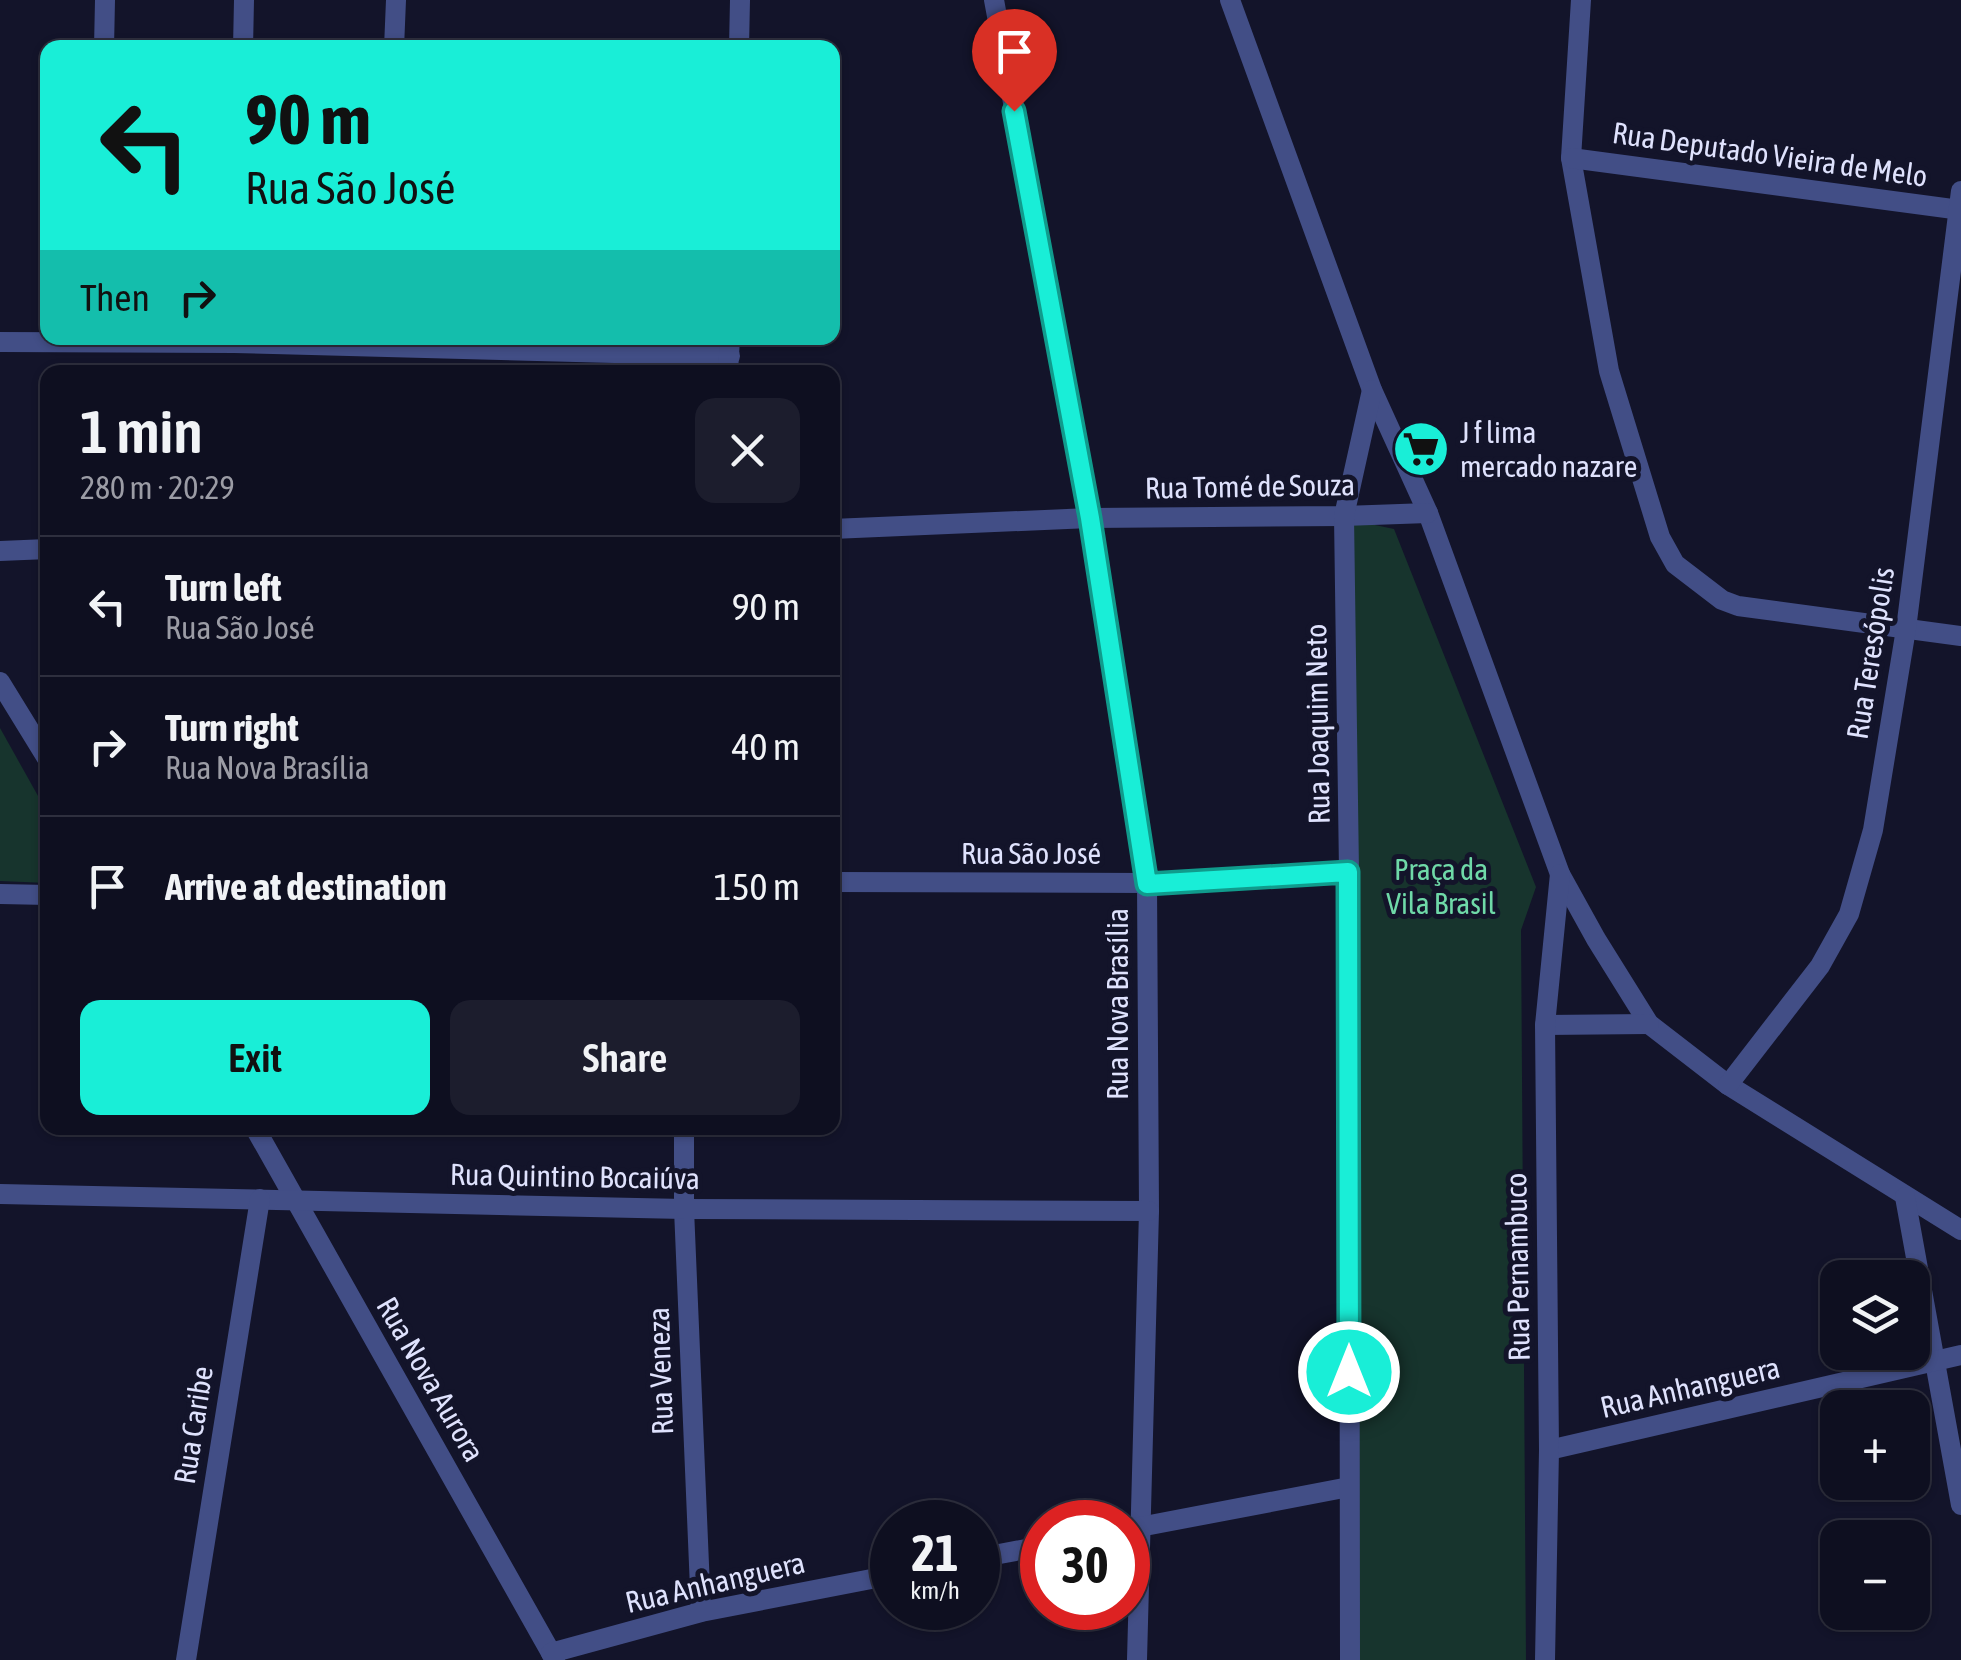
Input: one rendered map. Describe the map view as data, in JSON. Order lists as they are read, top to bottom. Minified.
{"streets":{"street":["Rua Deputado Vieira de Melo","Rua Tomé de Souza","Rua Teresópolis","Rua Joaquim Neto","Rua São José","Rua Nova Brasília","Rua Quintino Bocaiúva","Rua Pernambuco","Rua Veneza","Rua Nova Aurora","Rua Anhanguera","Rua Caribe"]},"crossings":[["Rua Deputado Vieira de Melo","Rua Teresópolis"],["Rua Tomé de Souza","Rua Joaquim Neto"],["Rua Tomé de Souza","Rua Nova Brasília"],["Rua Joaquim Neto","Rua São José"],["Rua São José","Rua Nova Brasília"],["Rua Nova Brasília","Rua Quintino Bocaiúva"],["Rua Quintino Bocaiúva","Rua Veneza"],["Rua Quintino Bocaiúva","Rua Nova Aurora"],["Rua Quintino Bocaiúva","Rua Caribe"],["Rua Pernambuco","Rua Anhanguera"],["Rua Veneza","Rua Anhanguera"],["Rua Nova Aurora","Rua Anhanguera"]],"parks":["Praça da Vila Brasil"],"places":{"supermarket":["J f lima mercado nazare"]},"page":{"turn":["90 m","Rua São José"],"then":"Then","heading":["1 min","280 m · 20:29"],"list":[{"name":"Turn left","note":"Rua São José","value":"90 m"},{"name":"Turn right","note":"Rua Nova Brasília","value":"40 m"},{"name":"Arrive at destination","value":"150 m"}],"buttons":["Exit","Share"],"map_buttons":["+","−"],"speed":"21 km/h","limit":"30"}}
